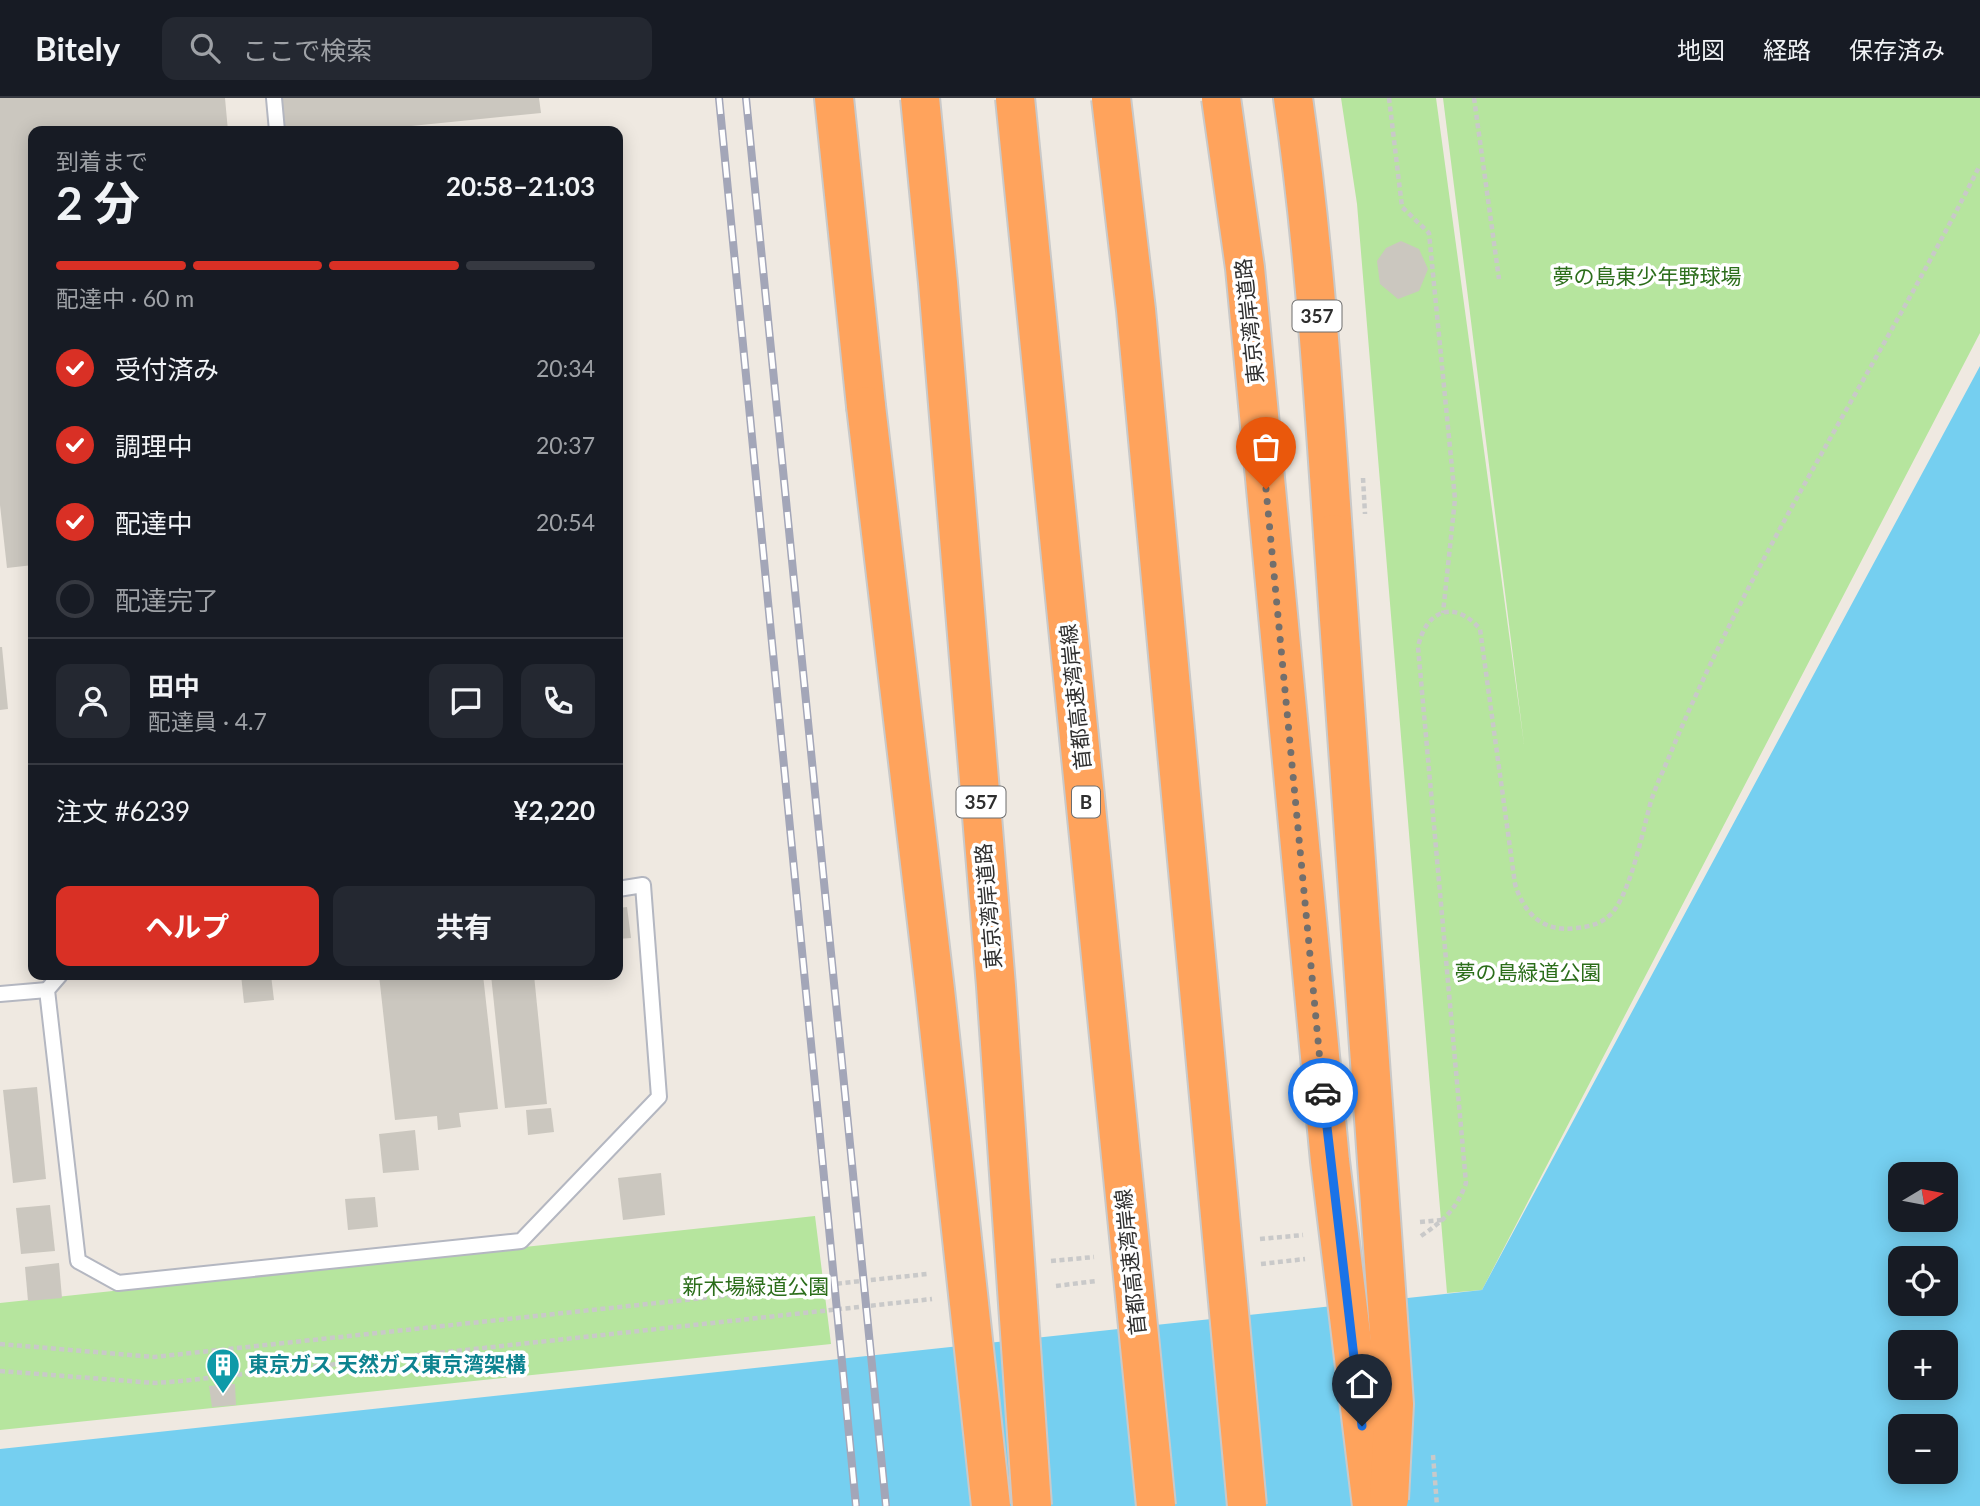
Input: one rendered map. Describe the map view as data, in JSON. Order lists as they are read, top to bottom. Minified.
{"streets":{"highway":["357","東京湾岸道路","首都高速湾岸線","B"]},"parks":["夢の島東少年野球場","夢の島緑道公園","新木場緑道公園"],"places":{"building":["東京ガス 天然ガス東京湾架構"]},"north":"right","page":{"header":"Bitely","search":"ここで検索","nav":["地図","経路","保存済み"],"heading":["2 分","到着まで","20:58–21:03"],"panel":["田中","配達員 · 4.7","注文 #6239","¥2,220"],"bar":"配達中 · 60 m","list":[["受付済み","20:34"],["調理中","20:37"],["配達中","20:54"],"配達完了"],"buttons":["ヘルプ","共有"],"map_buttons":["+","−"]}}
